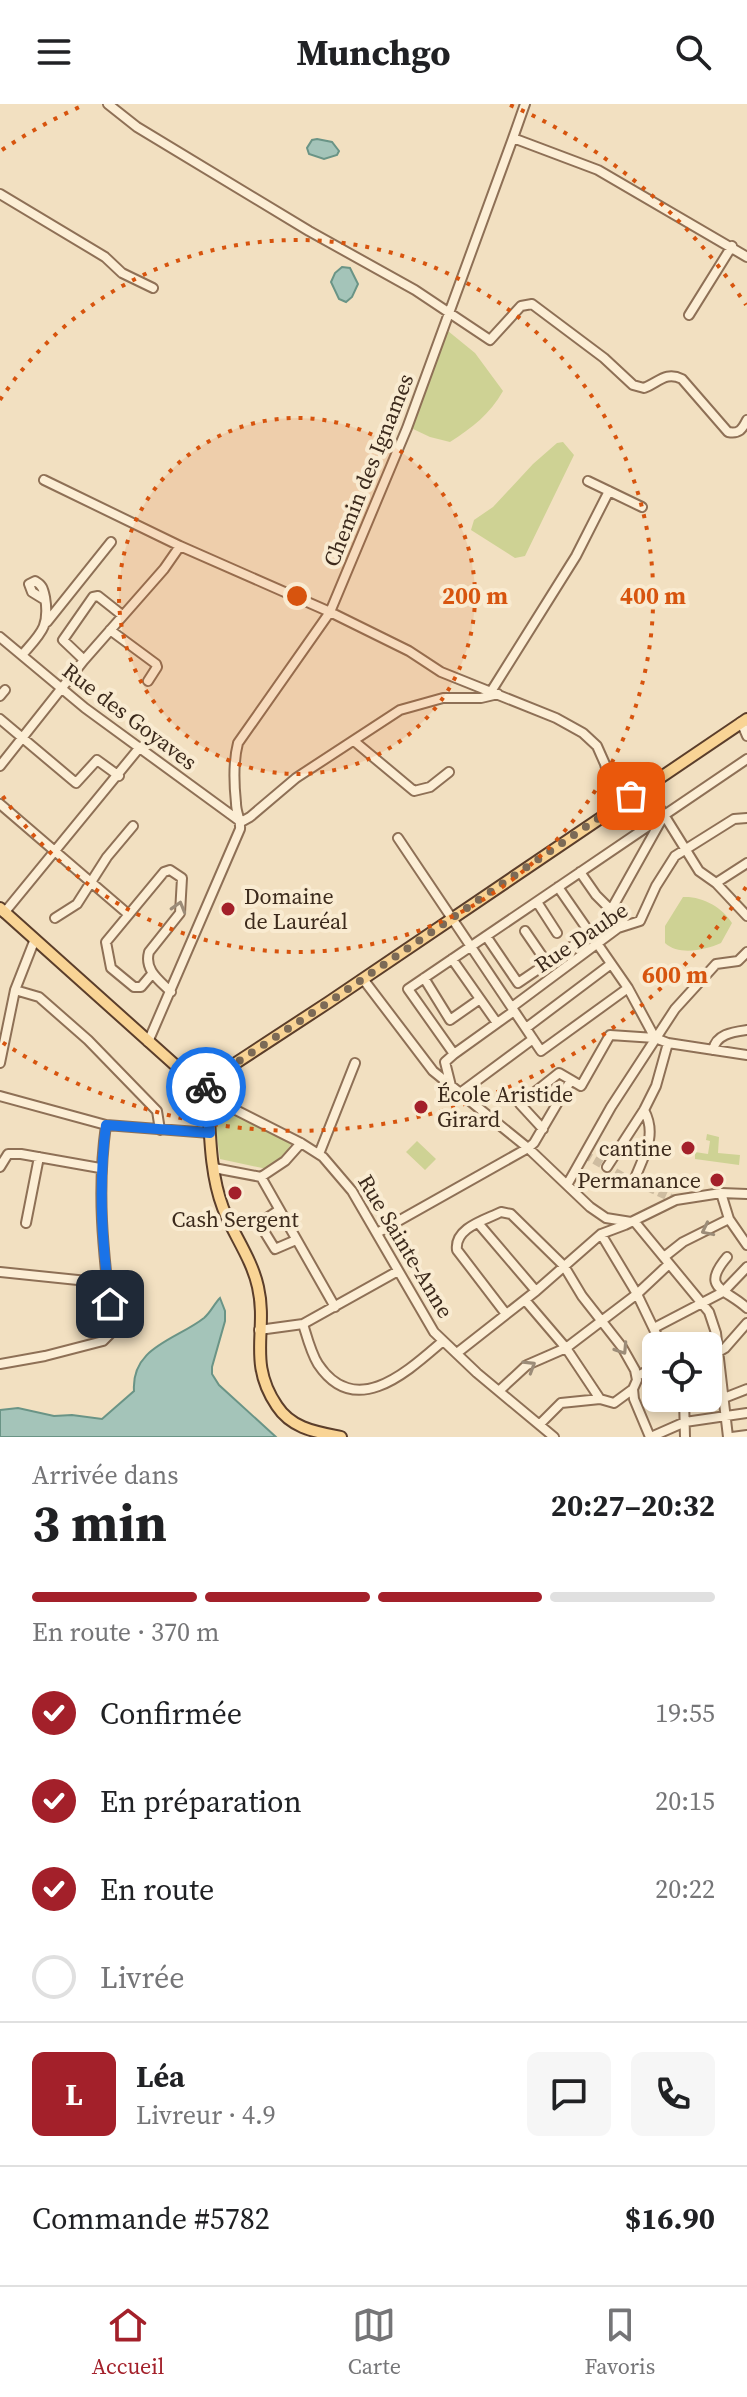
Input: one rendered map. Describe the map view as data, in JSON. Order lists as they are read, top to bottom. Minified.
{"streets":{"main road":["Rue Sainte-Anne"],"street":["Chemin des Ignames","Rue des Goyaves","Rue Daube"]},"crossings":[["Chemin des Ignames","Rue des Goyaves"]],"places":["Domaine de Lauréal","École Aristide Girard","cantine","Permanance","Cash Sergent"],"page":{"header":"Munchgo","heading":["3 min","Arrivée dans","20:27–20:32"],"panel":["Léa","Livreur · 4.9","Commande #5782","$16.90"],"bar":"En route · 370 m","list":[["Confirmée","19:55"],["En préparation","20:15"],["En route","20:22"],"Livrée"],"round":"L","tabs":["Accueil","Carte","Favoris"]},"rings":["200 m","400 m","600 m"]}
